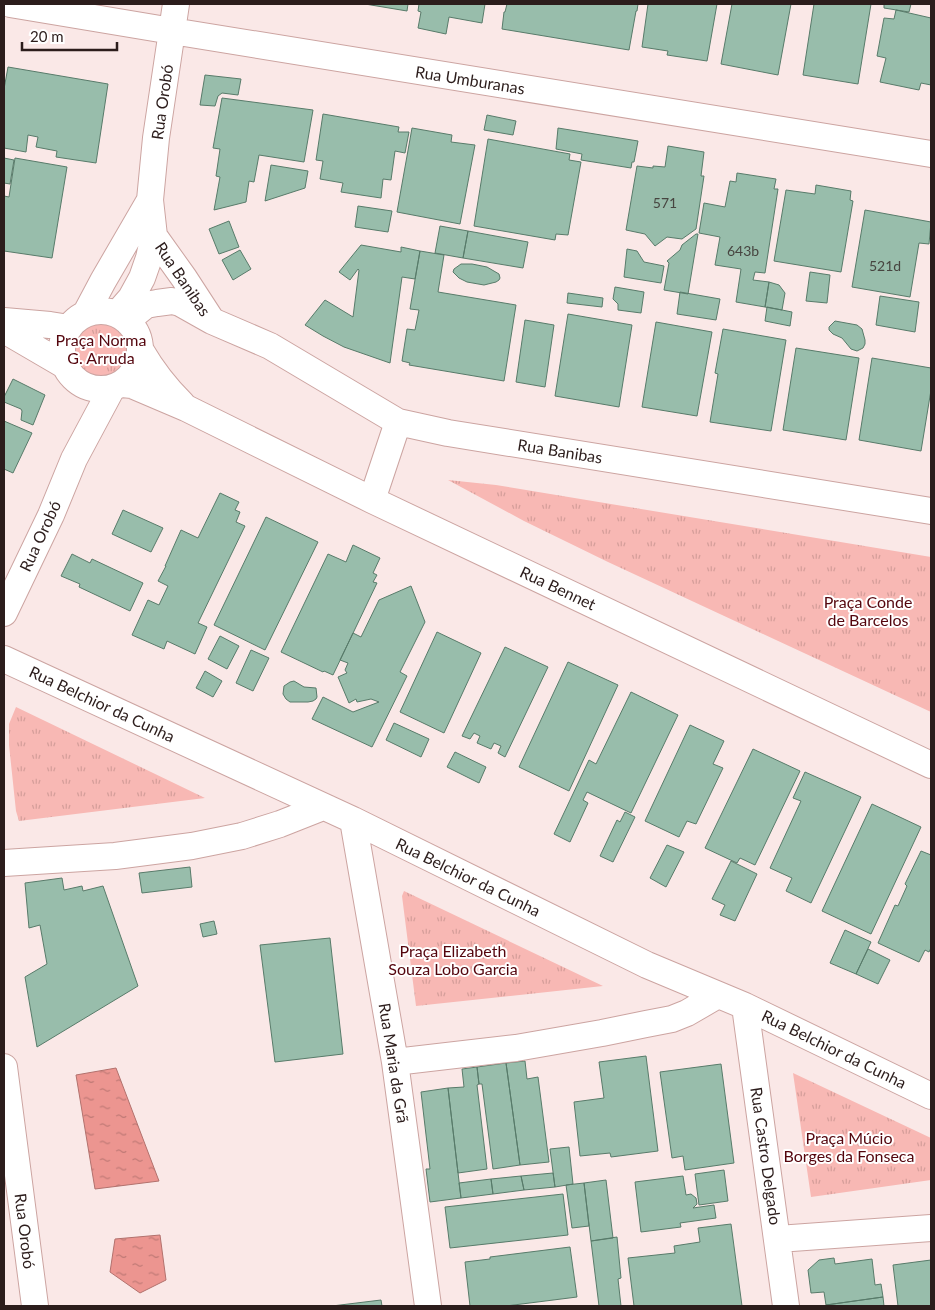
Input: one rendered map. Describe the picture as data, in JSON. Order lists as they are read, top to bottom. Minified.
{"streets":{"street":["Rua Umburanas","Rua Orobó","Rua Banibas","Rua Bennet","Rua Belchior da Cunha","Rua Maria da Grã","Rua Castro Delgado"]},"crossings":[["Rua Umburanas","Rua Orobó"],["Rua Orobó","Rua Banibas"],["Rua Orobó","Rua Bennet"],["Rua Banibas","Rua Bennet"],["Rua Belchior da Cunha","Rua Maria da Grã"],["Rua Belchior da Cunha","Rua Castro Delgado"]],"parks":["Praça Norma G. Arruda","Praça Conde de Barcelos","Praça Elizabeth Souza Lobo Garcia","Praça Múcio Borges da Fonseca"],"house_numbers":["571","643b","521d"],"scale_bar":"20 m"}
